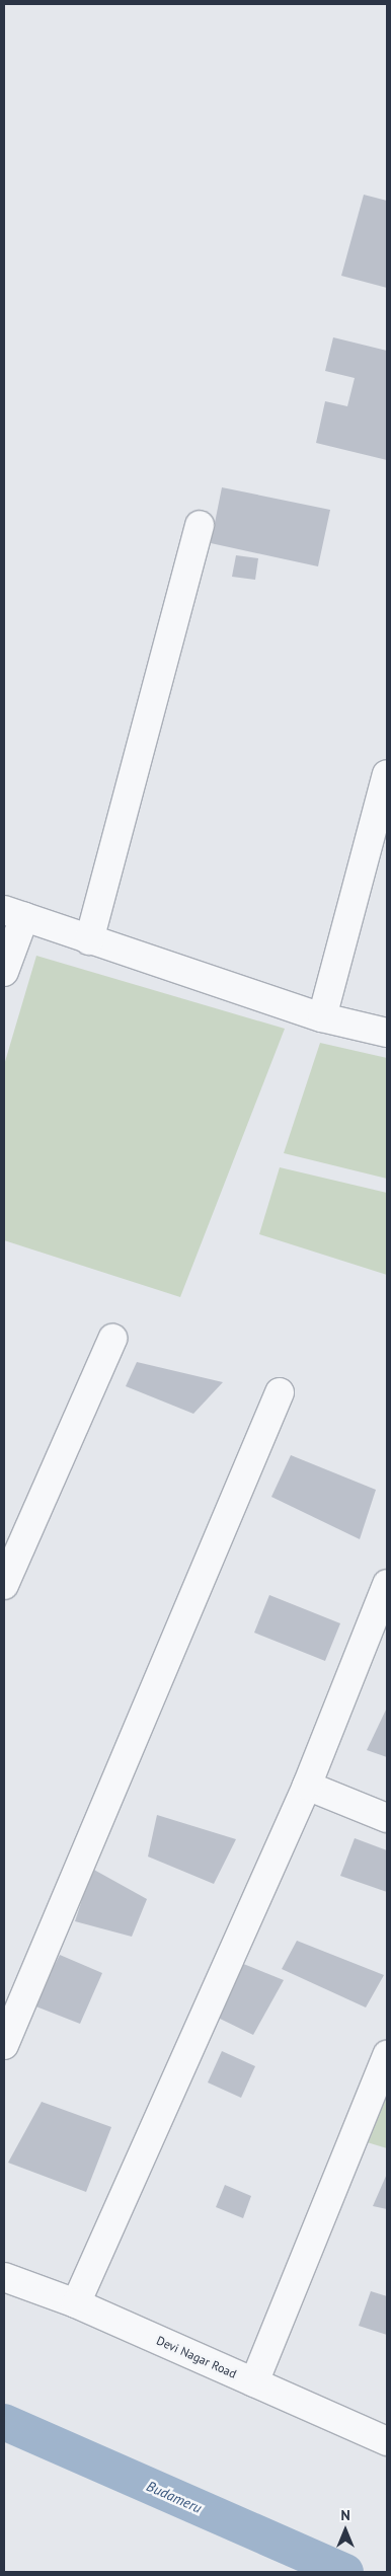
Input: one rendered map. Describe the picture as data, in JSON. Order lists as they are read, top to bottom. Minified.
{"streets":{"street":["Devi Nagar Road"]},"water":["Budameru"],"north":"top"}
